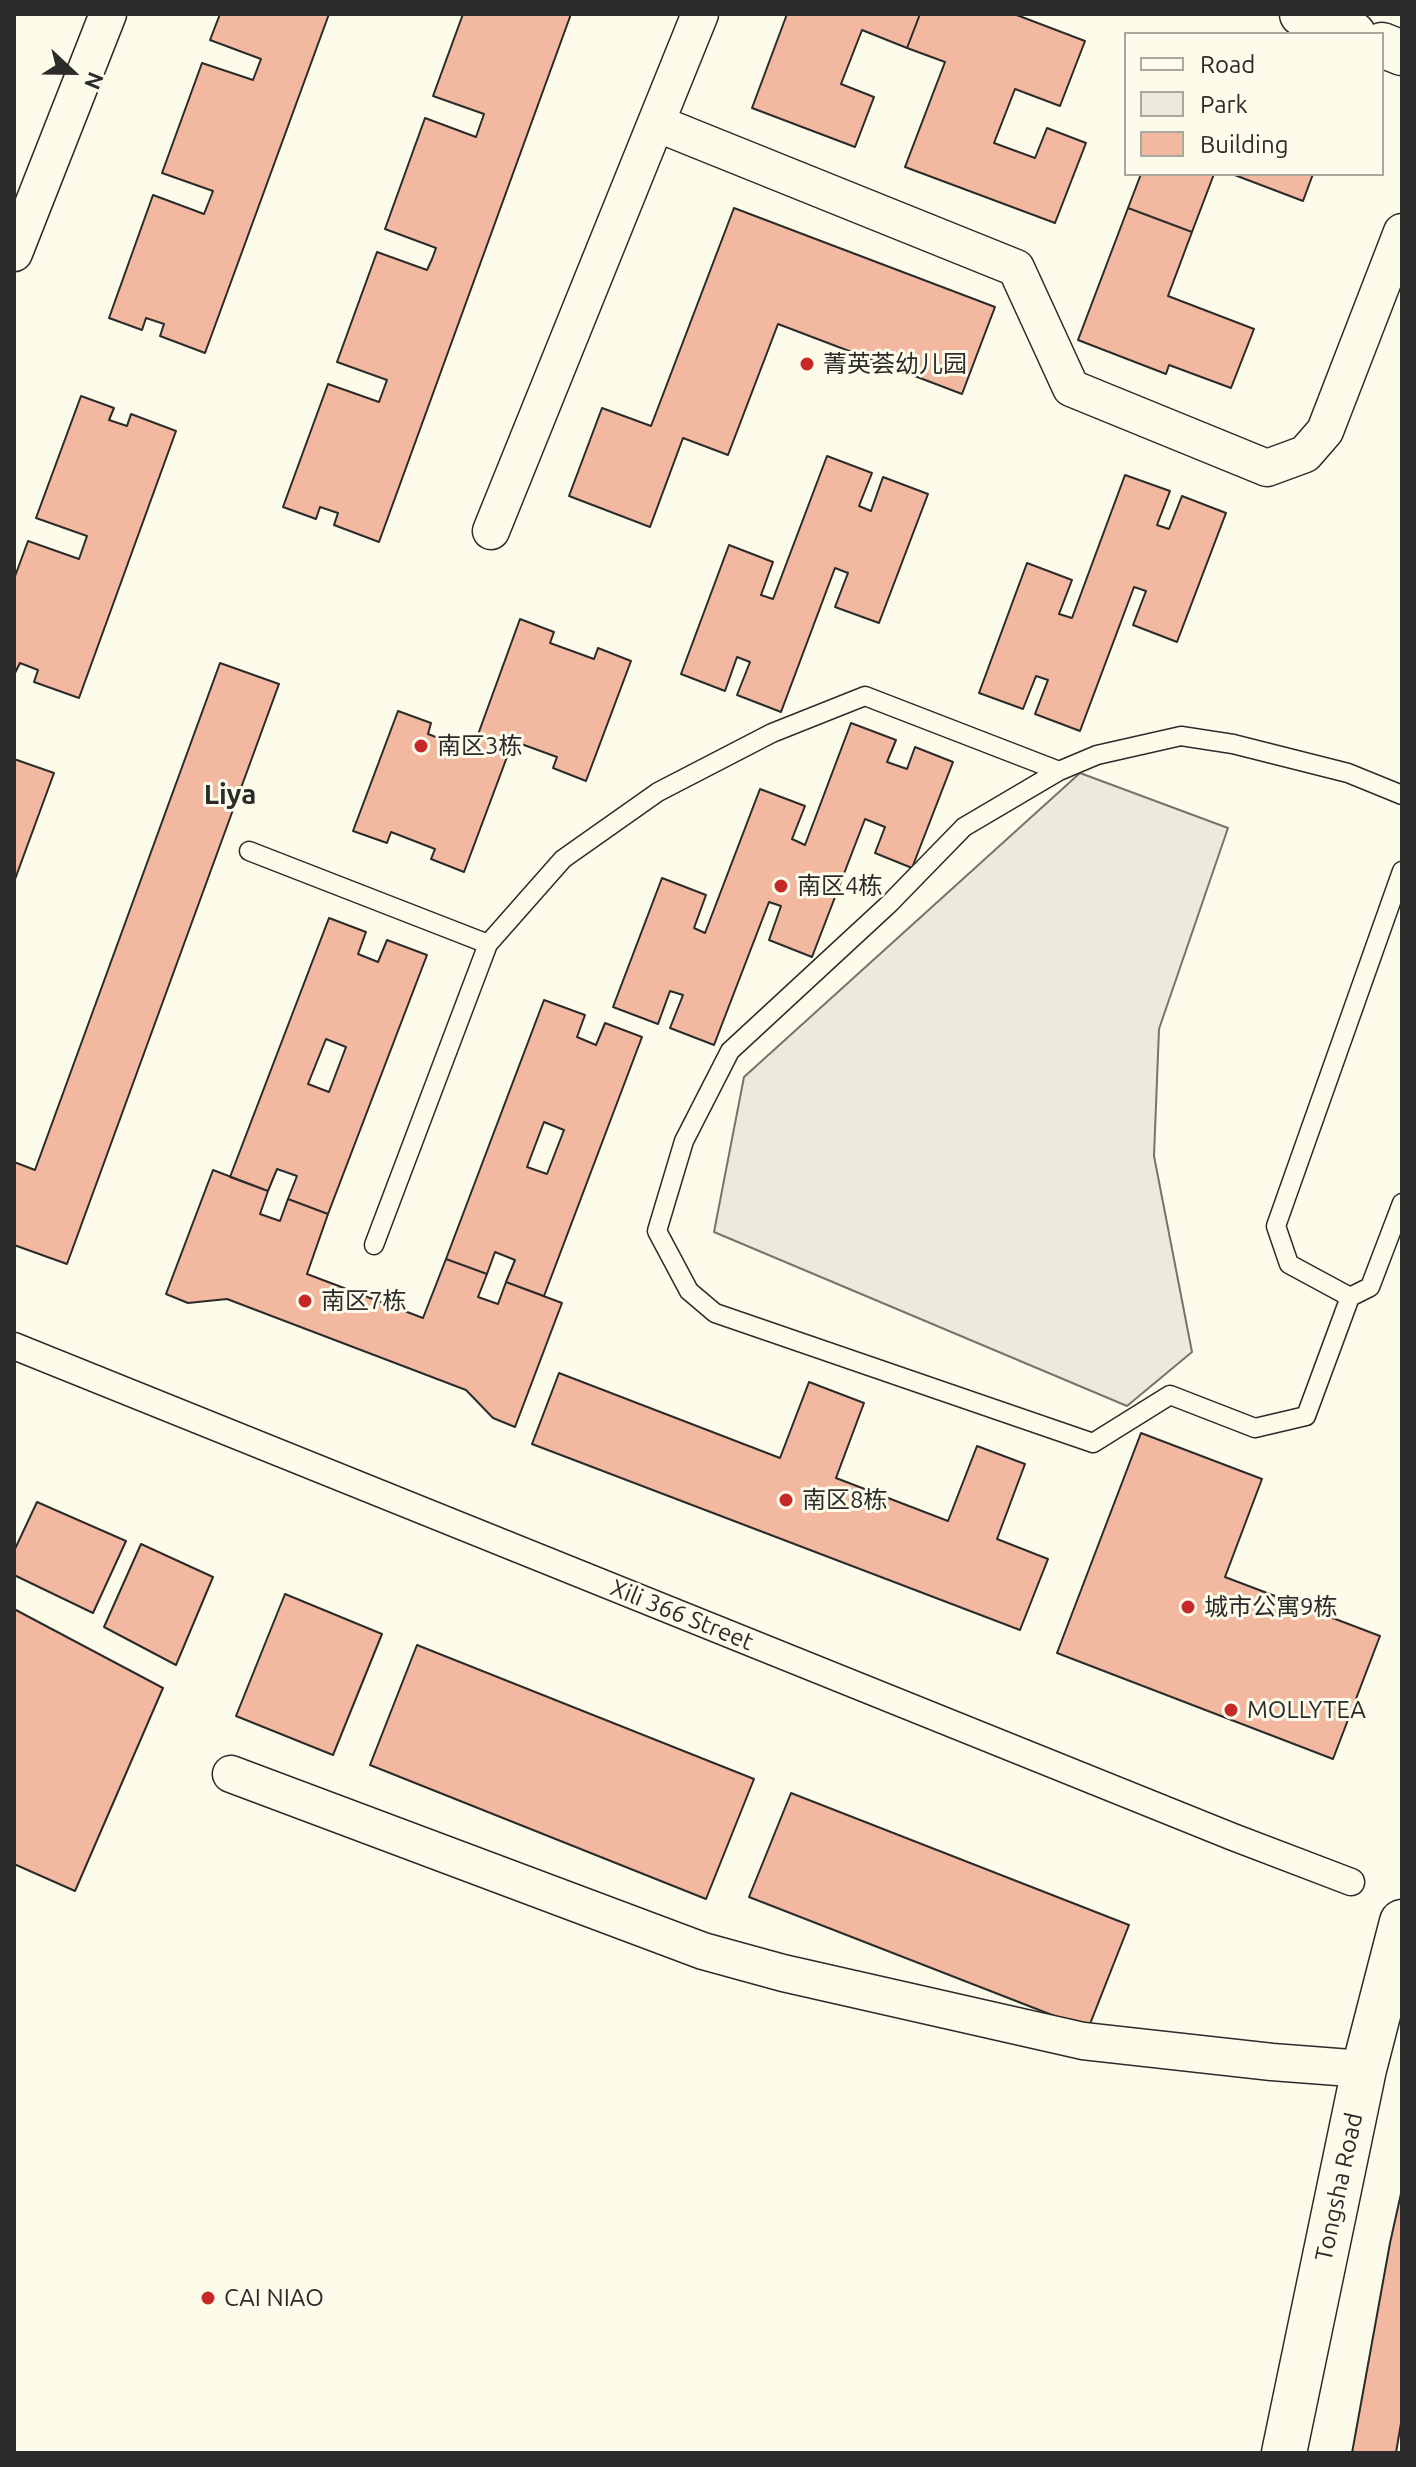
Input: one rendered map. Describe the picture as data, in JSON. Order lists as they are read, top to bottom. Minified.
{"streets":{"street":["Xili 366 Street","Tongsha Road"]},"districts":["Liya"],"places":["菁英荟幼儿园","南区3栋","南区4栋","南区7栋","南区8栋","城市公寓9栋","MOLLYTEA","CAI NIAO"],"legend":["Road","Park","Building"],"north":"right"}
